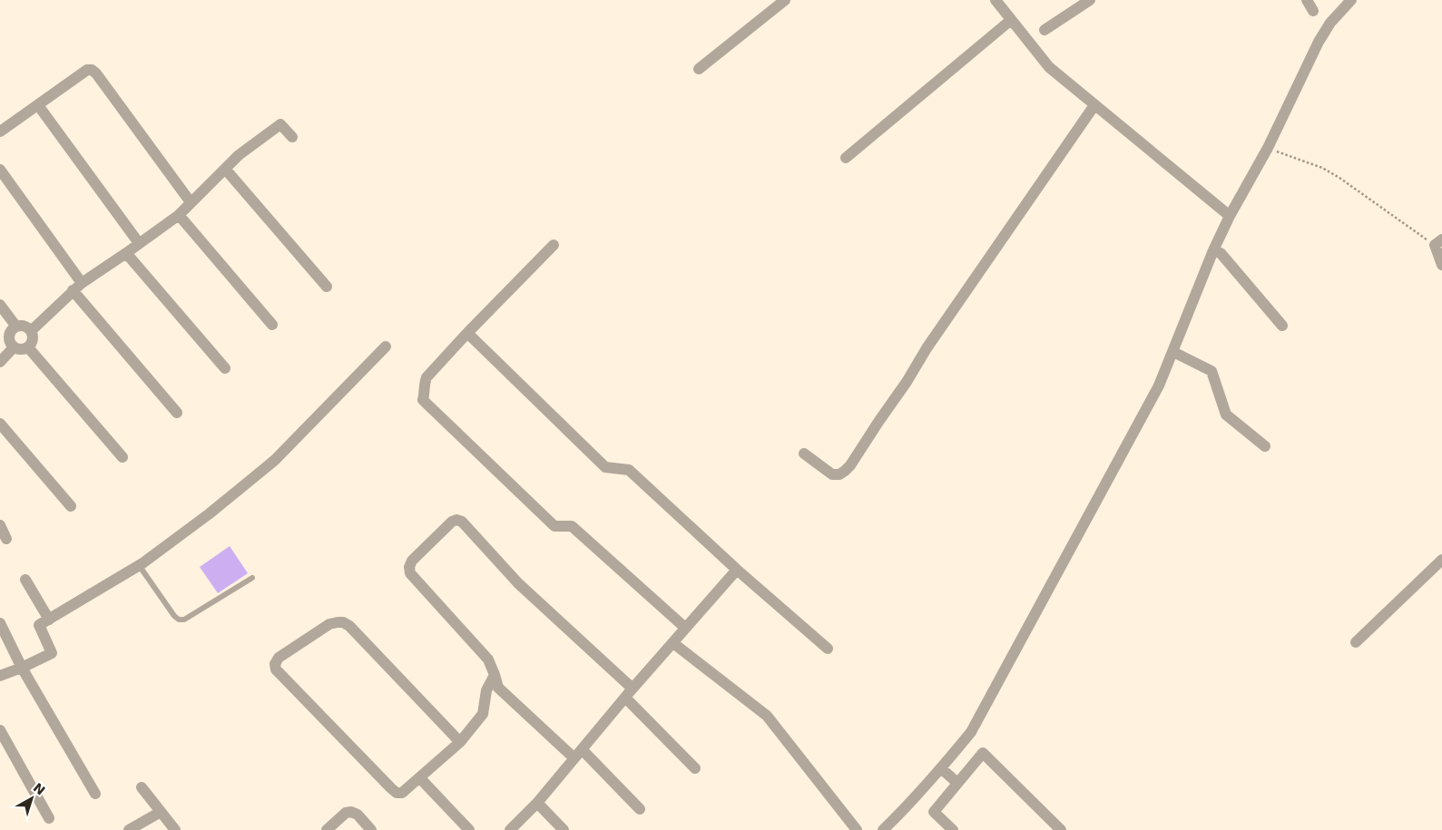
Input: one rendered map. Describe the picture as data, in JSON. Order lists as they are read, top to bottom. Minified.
{"north":"top right"}
